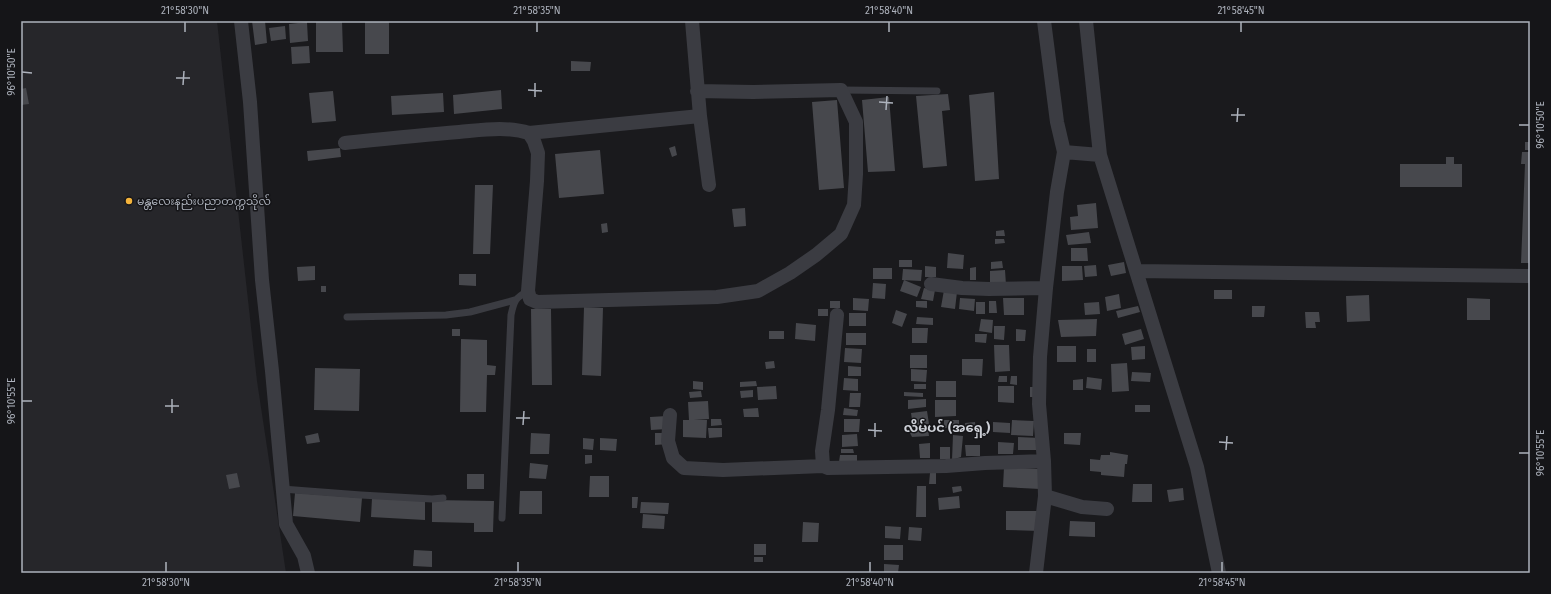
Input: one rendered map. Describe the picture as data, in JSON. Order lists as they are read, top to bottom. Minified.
{"districts":["လိမ်ပင် (အရှေ့)"],"places":["မန္တလေးနည်းပညာတက္ကသိုလ်"],"coordinates":["21°58'30\"N","21°58'35\"N","21°58'40\"N","21°58'45\"N","96°10'50\"E","96°10'55\"E"]}
